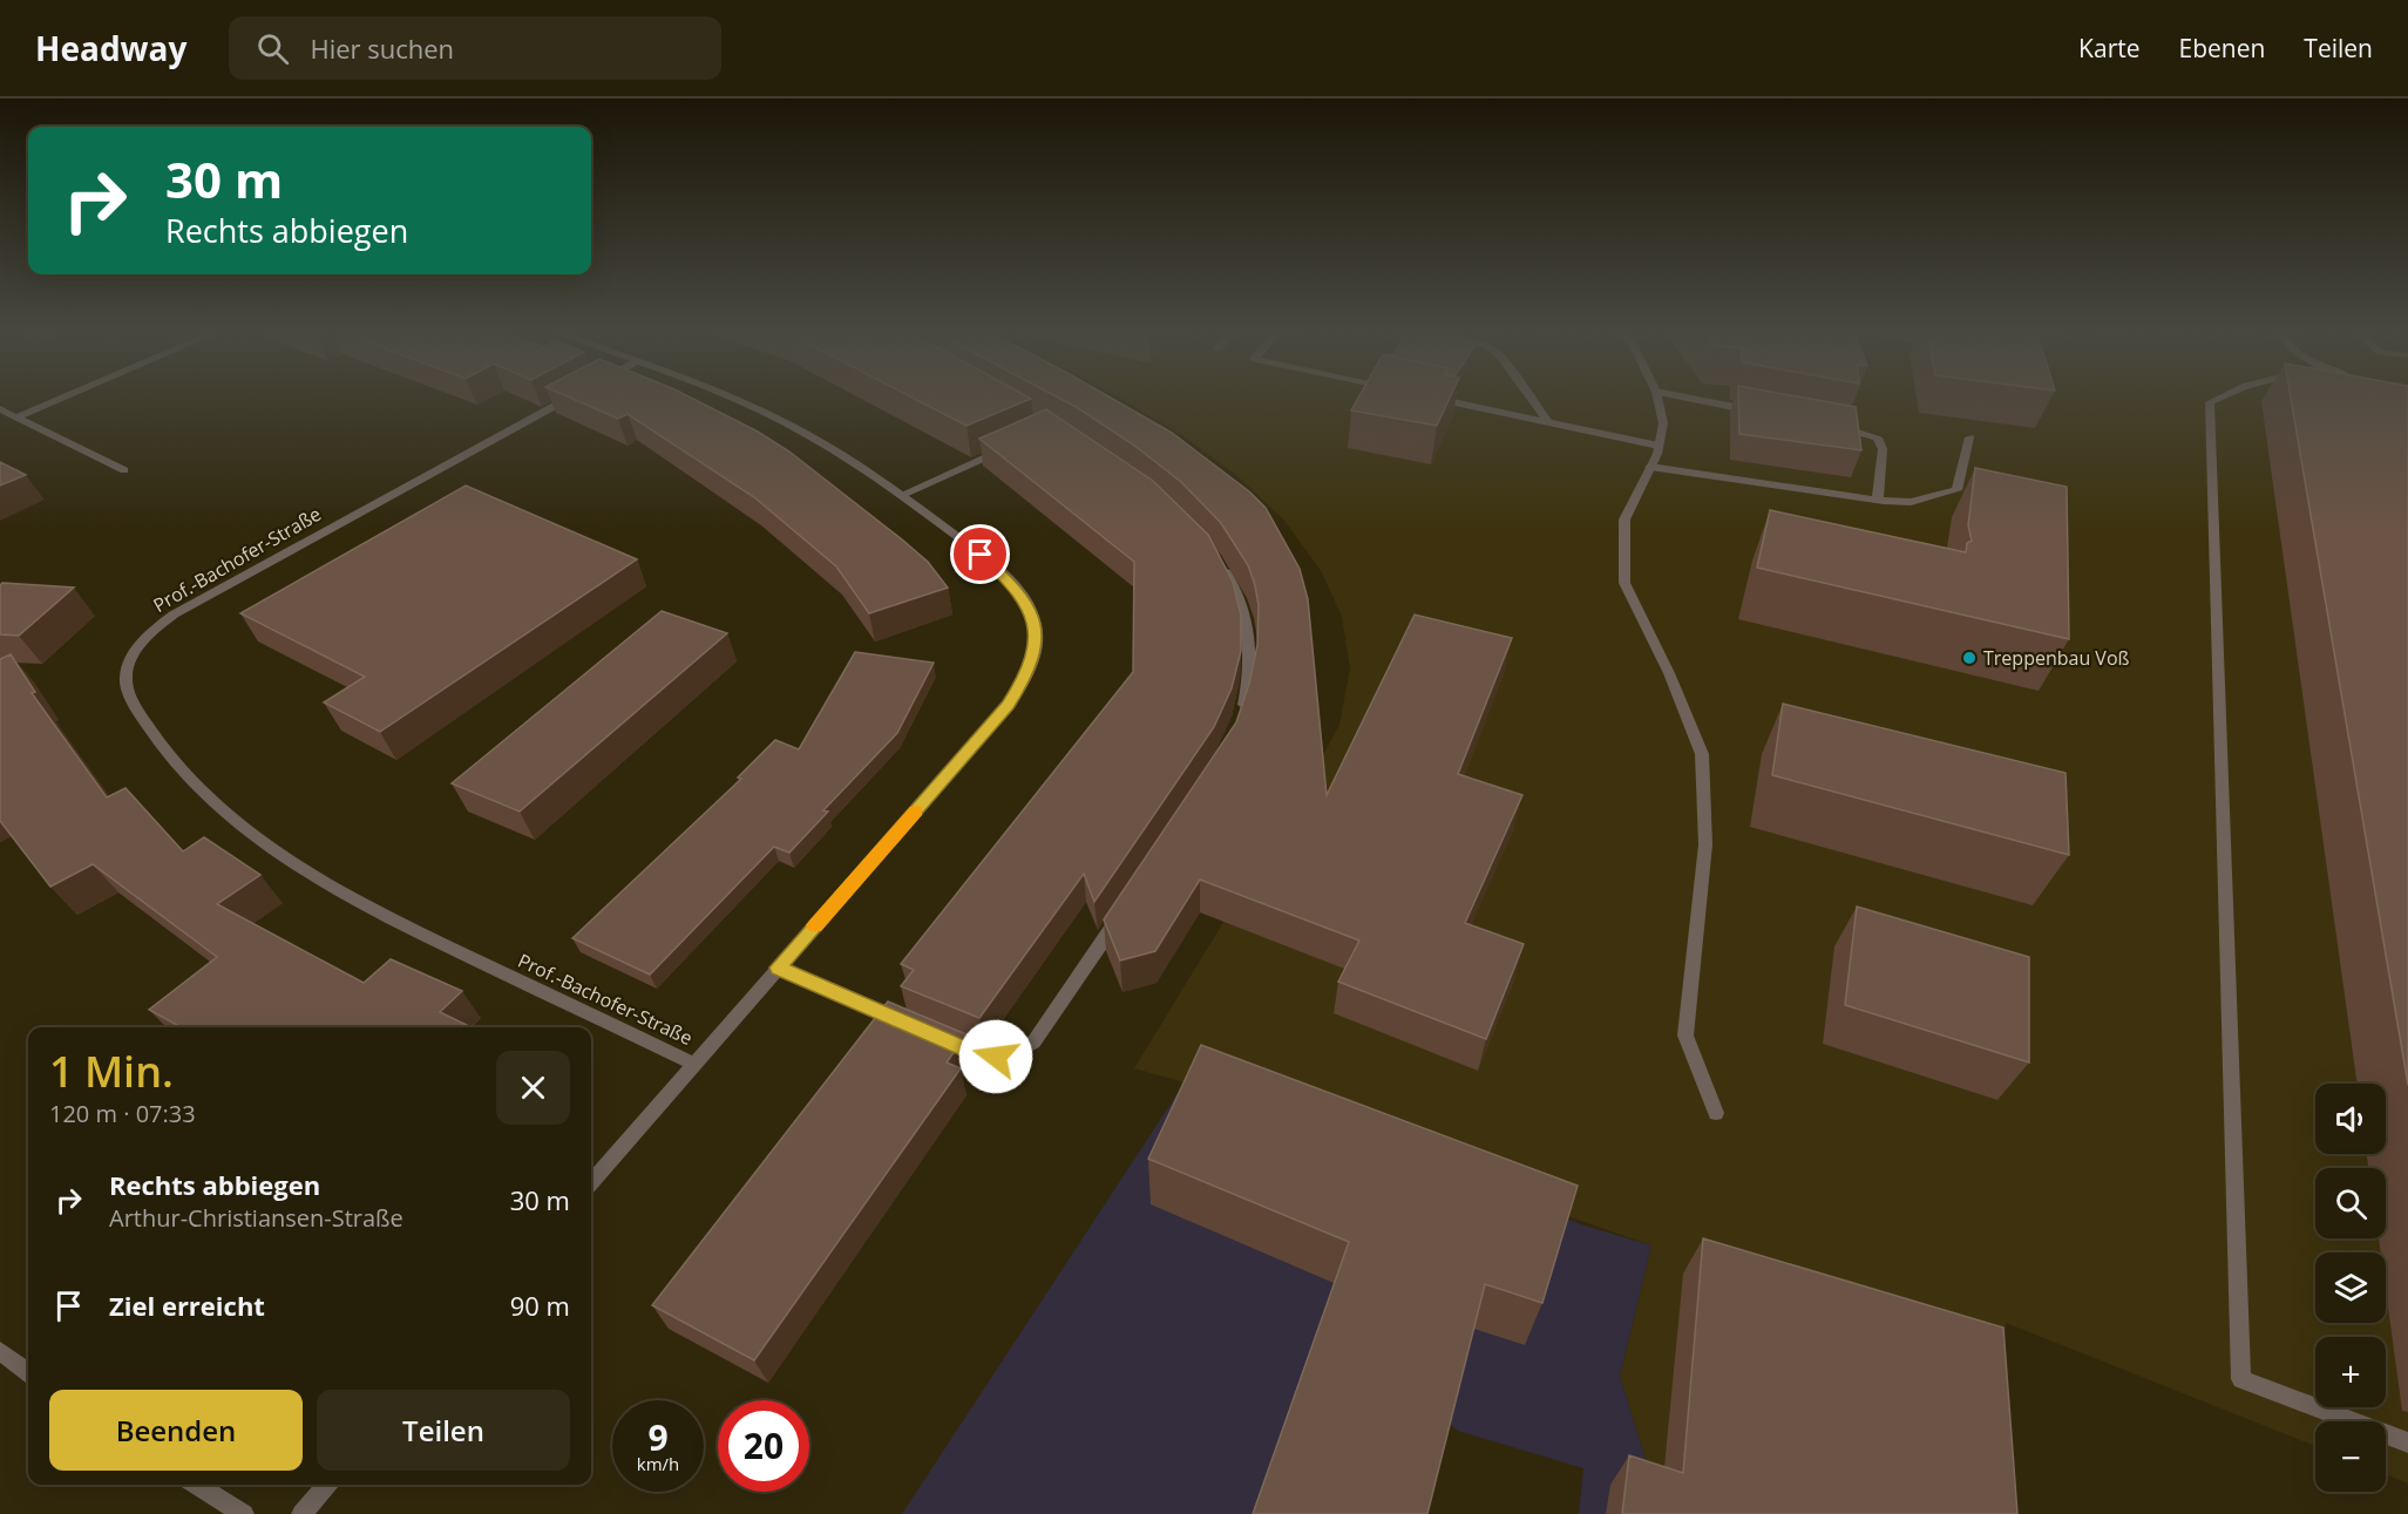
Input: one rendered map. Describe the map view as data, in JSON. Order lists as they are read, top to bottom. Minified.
{"streets":{"street":["Prof.-Bachofer-Straße"]},"places":["Treppenbau Voß"],"page":{"header":"Headway","search":"Hier suchen","nav":["Karte","Ebenen","Teilen"],"turn":["30 m","Rechts abbiegen"],"heading":["1 Min.","120 m · 07:33"],"map_buttons":["+","−"],"list":[{"name":"Rechts abbiegen","note":"Arthur-Christiansen-Straße","value":"30 m"},{"name":"Ziel erreicht","value":"90 m"}],"buttons":["Beenden","Teilen"],"speed":"9 km/h","limit":"20"}}
